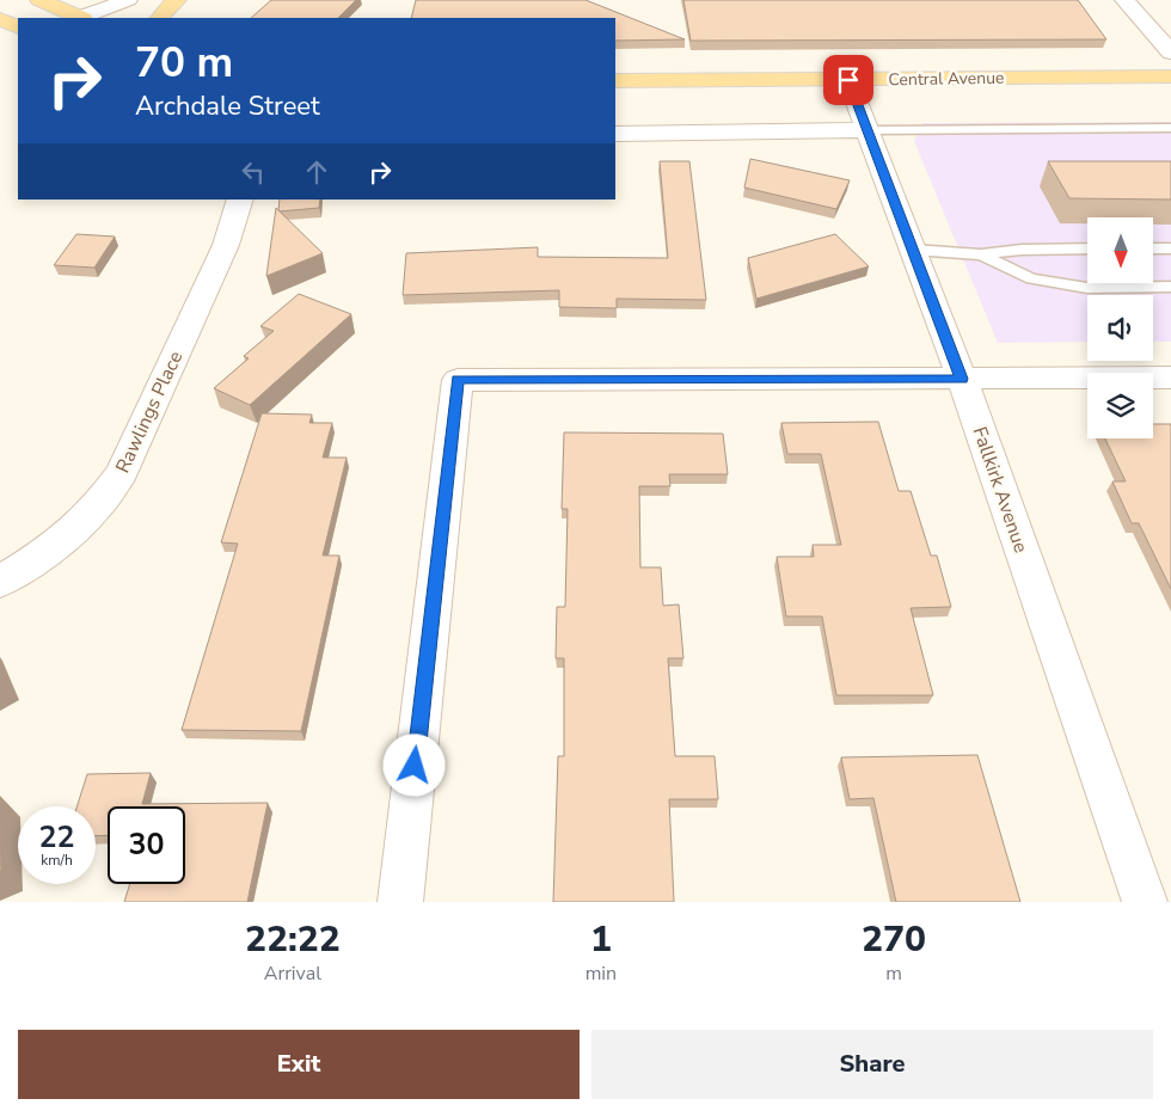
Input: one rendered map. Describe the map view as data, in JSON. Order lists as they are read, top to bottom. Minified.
{"streets":{"main road":["Central Avenue"],"street":["Rawlings Place","Fallkirk Avenue"]},"crossings":[["Central Avenue","Fallkirk Avenue"]],"north":"bottom","page":{"turn":["70 m","Archdale Street"],"speed":"22 km/h","limit":"30","eta":["22:22","Arrival","1","min","270","m"],"buttons":["Exit","Share"]}}
